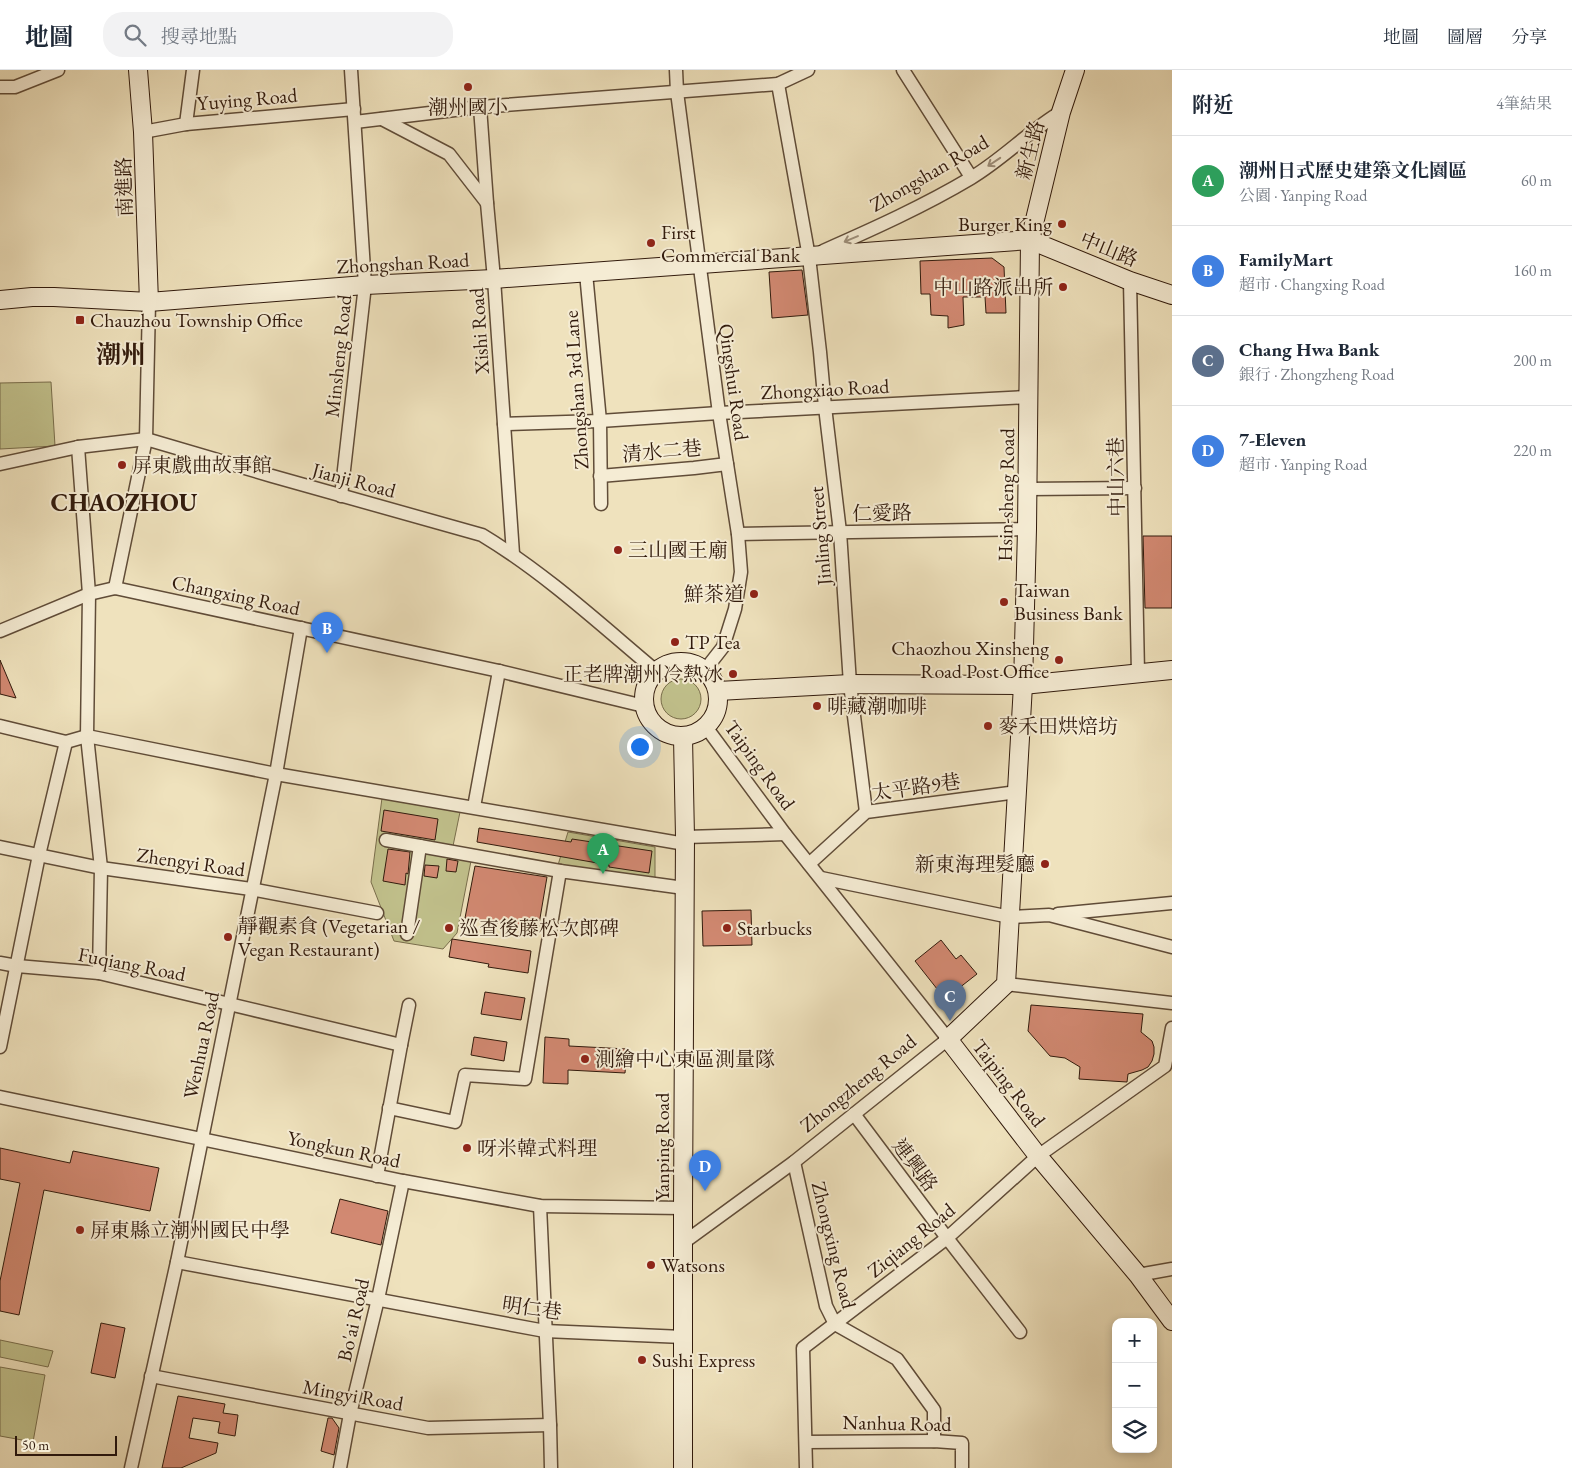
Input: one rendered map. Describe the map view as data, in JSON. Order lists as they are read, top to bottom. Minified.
{"streets":{"main road":["新生路","Zhongshan Road","南進路","中山路","Hsin-sheng Road","Taiping Road","Zhongzheng Road","Yanping Road"],"street":["Yuying Road","Xishi Road","Minsheng Road","Qingshui Road","Zhongxiao Road","Zhongshan 3rd Lane","清水二巷","中山六巷","Jianji Road","仁愛路","Jinling Street","Changxing Road","太平路9巷","Zhengyi Road","Fuqiang Road","Wenhua Road","Yongkun Road","連興路","Ziqiang Road","Zhongxing Road","明仁巷","Bo'ai Road","Mingyi Road","Nanhua Road"]},"crossings":[["Yuying Road","南進路"],["Yuying Road","Minsheng Road"],["新生路","Zhongshan Road"],["新生路","中山路"],["新生路","Hsin-sheng Road"],["Zhongshan Road","南進路"],["Zhongshan Road","中山路"],["Zhongshan Road","Xishi Road"],["Zhongshan Road","Minsheng Road"],["Zhongshan Road","Qingshui Road"],["Zhongshan Road","Zhongshan 3rd Lane"],["Zhongshan Road","Hsin-sheng Road"],["Zhongshan Road","Jinling Street"],["中山路","中山六巷"],["中山路","Hsin-sheng Road"],["Xishi Road","Zhongxiao Road"],["Xishi Road","Jianji Road"],["Minsheng Road","Jianji Road"],["Qingshui Road","Zhongxiao Road"],["Qingshui Road","清水二巷"],["Qingshui Road","Jianji Road"],["Qingshui Road","仁愛路"],["Qingshui Road","Changxing Road"],["Qingshui Road","Taiping Road"],["Qingshui Road","Yanping Road"],["Zhongxiao Road","Zhongshan 3rd Lane"],["Zhongxiao Road","Hsin-sheng Road"],["Zhongxiao Road","Jinling Street"],["Zhongshan 3rd Lane","清水二巷"],["Jianji Road","Changxing Road"],["Jianji Road","Taiping Road"],["Jianji Road","Yanping Road"],["Hsin-sheng Road","仁愛路"],["仁愛路","Jinling Street"],["Jinling Street","太平路9巷"],["Changxing Road","Taiping Road"],["Changxing Road","Wenhua Road"],["Changxing Road","Yanping Road"],["Taiping Road","太平路9巷"],["Taiping Road","Zhongzheng Road"],["Taiping Road","Yanping Road"],["Taiping Road","Ziqiang Road"],["Zhengyi Road","Wenhua Road"],["Fuqiang Road","Wenhua Road"],["Wenhua Road","Yongkun Road"],["Wenhua Road","明仁巷"],["Wenhua Road","Mingyi Road"],["Zhongzheng Road","Yanping Road"],["Zhongzheng Road","連興路"],["Zhongzheng Road","Zhongxing Road"],["Yanping Road","Yongkun Road"],["Yanping Road","明仁巷"],["Yongkun Road","Bo'ai Road"],["連興路","Ziqiang Road"],["Ziqiang Road","Zhongxing Road"],["Ziqiang Road","Nanhua Road"],["Zhongxing Road","Nanhua Road"],["明仁巷","Bo'ai Road"],["Bo'ai Road","Mingyi Road"]],"districts":["潮州","CHAOZHOU"],"places":{"other":["潮州國小","Burger King","First Commercial Bank","中山路派出所","屏東戲曲故事館","三山國王廟","鮮茶道","Taiwan Business Bank","TP Tea","Chaozhou Xinsheng Road Post Office","正老牌潮州冷熱冰","啡藏潮咖啡","麥禾田烘焙坊","新東海理髮廳","巡查後藤松次郎碑","Starbucks","靜觀素食 (Vegetarian / Vegan Restaurant)","測繪中心東區測量隊","呀米韓式料理","屏東縣立潮州國民中學","Watsons","Sushi Express"],"transit":["Chauzhou Township Office"]},"scale_bar":"50 m","page":{"header":"地圖","search":"搜尋地點","nav":["地圖","圖層","分享"],"heading":["附近","4筆結果"],"list":[{"mark":"A","name":"潮州日式歷史建築文化園區","note":"公園 · Yanping Road","value":"60 m"},{"mark":"B","name":"FamilyMart","note":"超市 · Changxing Road","value":"160 m"},{"mark":"C","name":"Chang Hwa Bank","note":"銀行 · Zhongzheng Road","value":"200 m"},{"mark":"D","name":"7-Eleven","note":"超市 · Yanping Road","value":"220 m"}],"pins":["B","A","C","D"],"map_buttons":["+","−"],"scale":"50 m"}}
